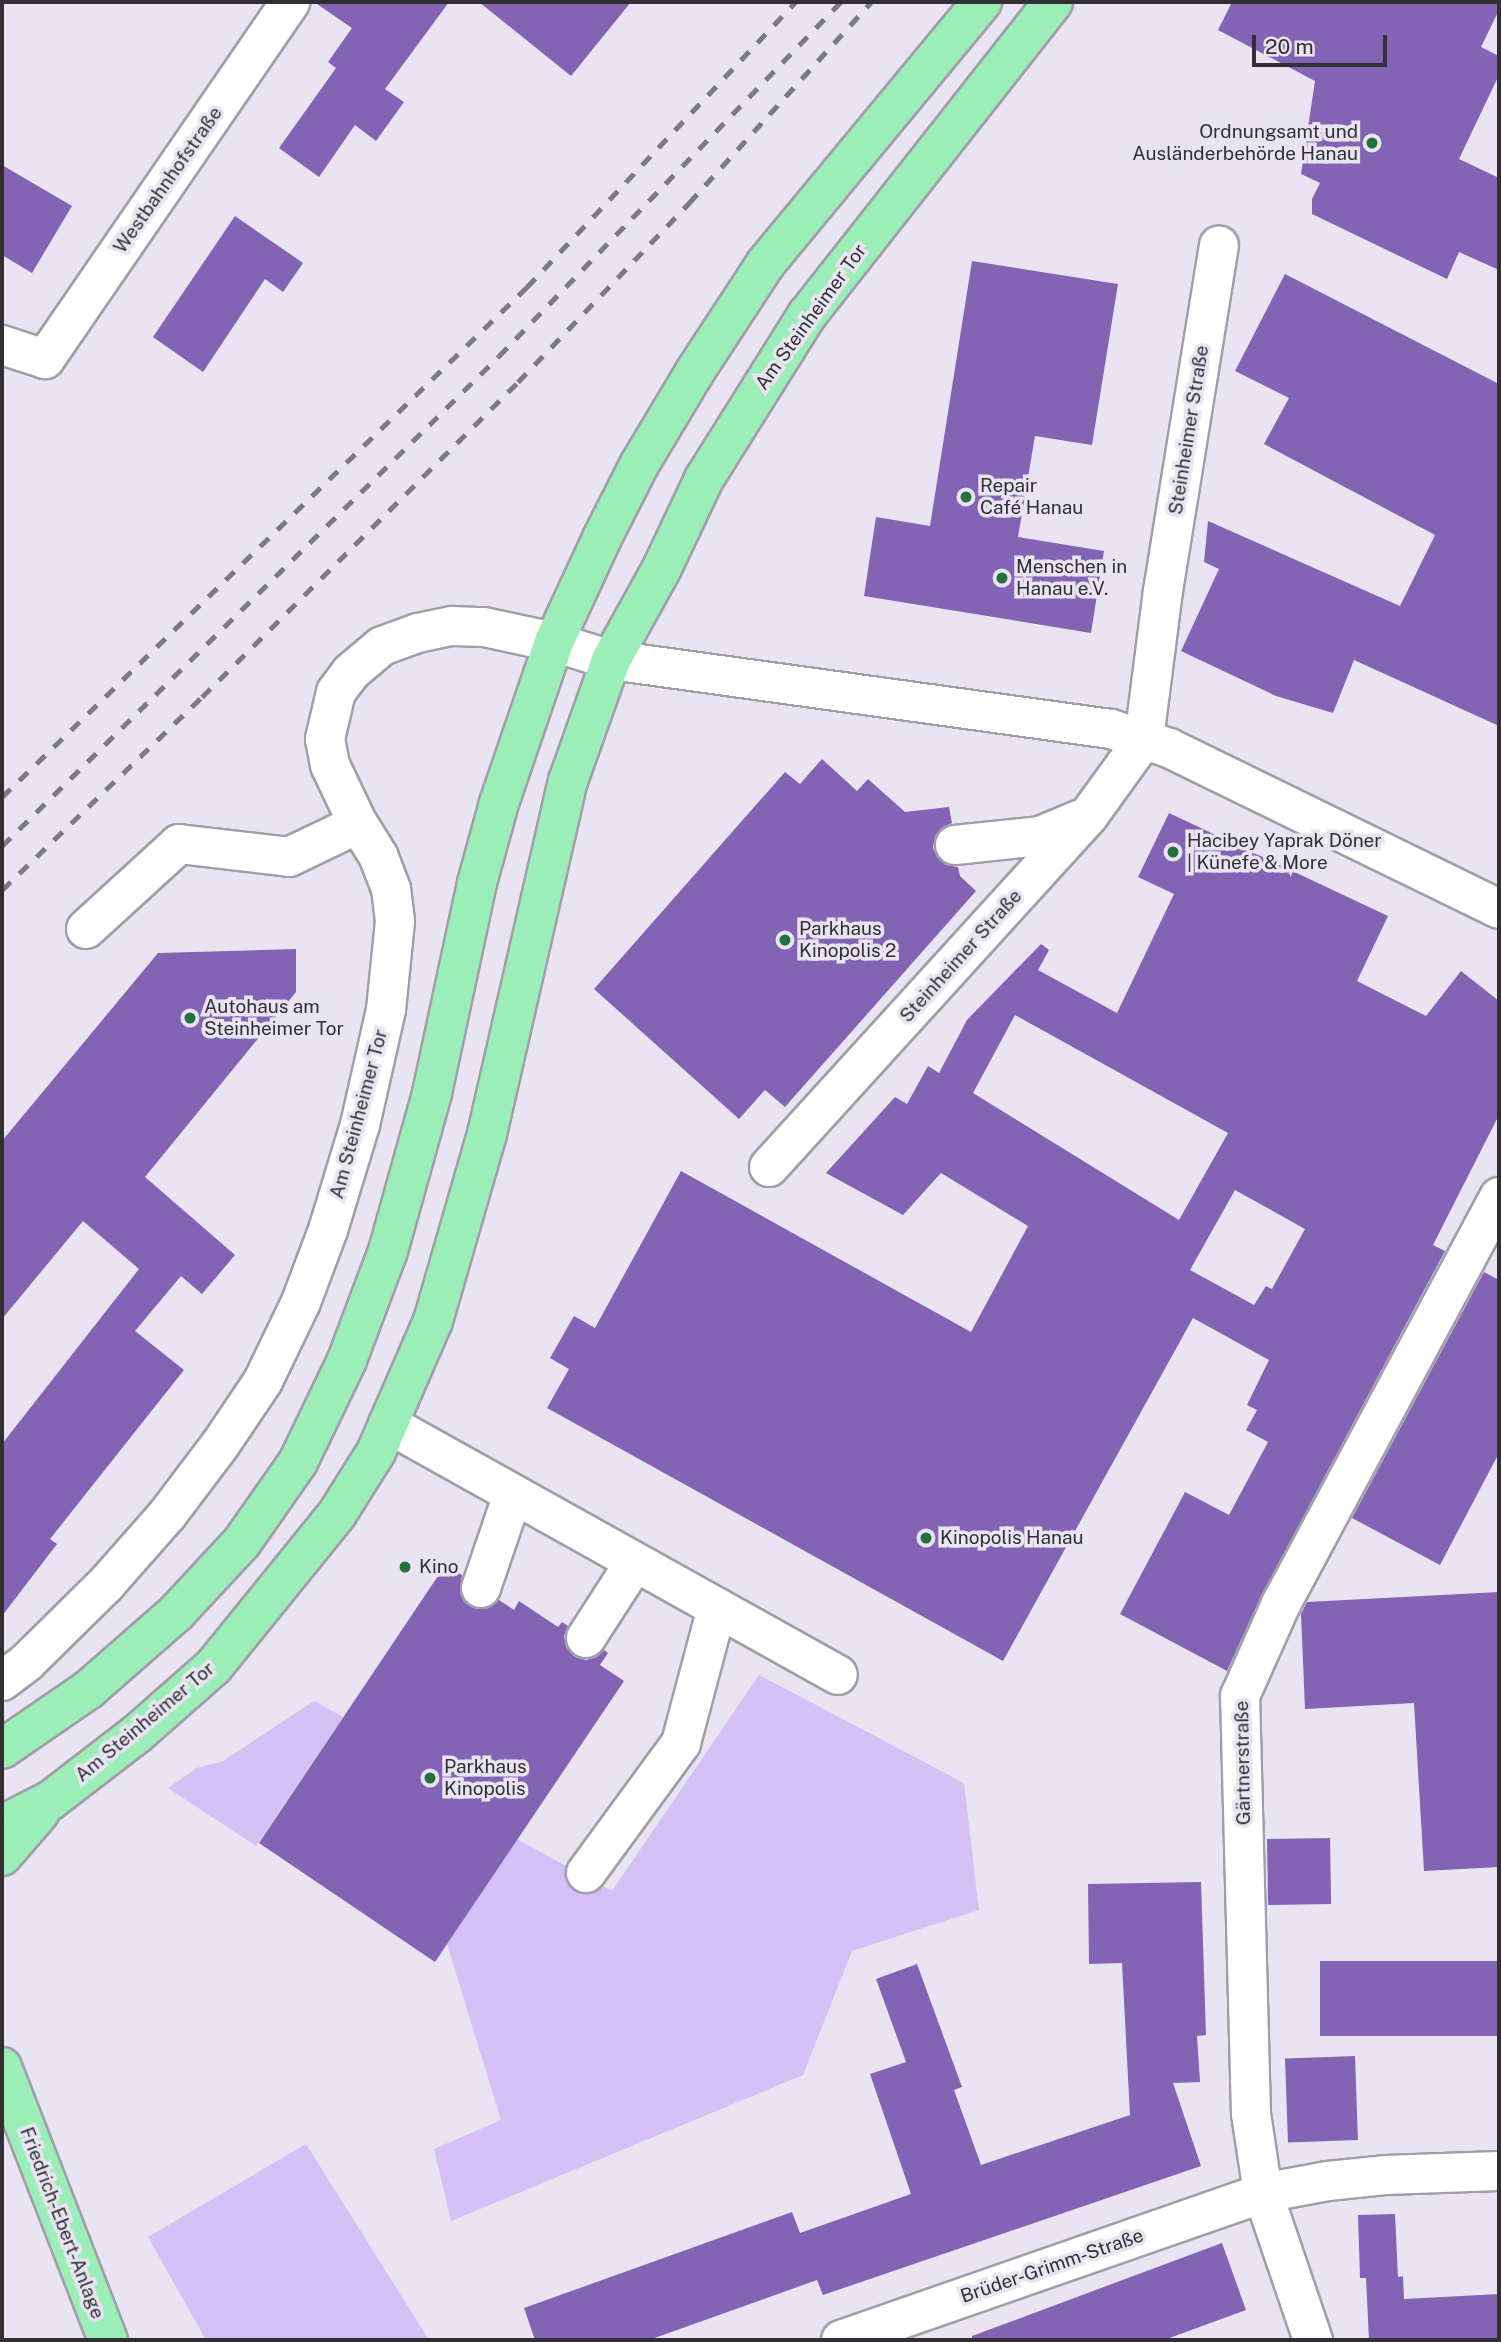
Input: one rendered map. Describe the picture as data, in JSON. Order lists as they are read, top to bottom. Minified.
{"streets":{"main road":["Am Steinheimer Tor","Friedrich-Ebert-Anlage"],"street":["Westbahnhofstraße","Steinheimer Straße","Gärtnerstraße","Brüder-Grimm-Straße"]},"crossings":[["Gärtnerstraße","Brüder-Grimm-Straße"]],"places":["Ordnungsamt und Ausländerbehörde Hanau","Repair Café Hanau","Menschen in Hanau e.V.","Hacibey Yaprak Döner | Künefe & More","Parkhaus Kinopolis 2","Autohaus am Steinheimer Tor","Kinopolis Hanau","Kino","Parkhaus Kinopolis"],"scale_bar":"20 m"}
